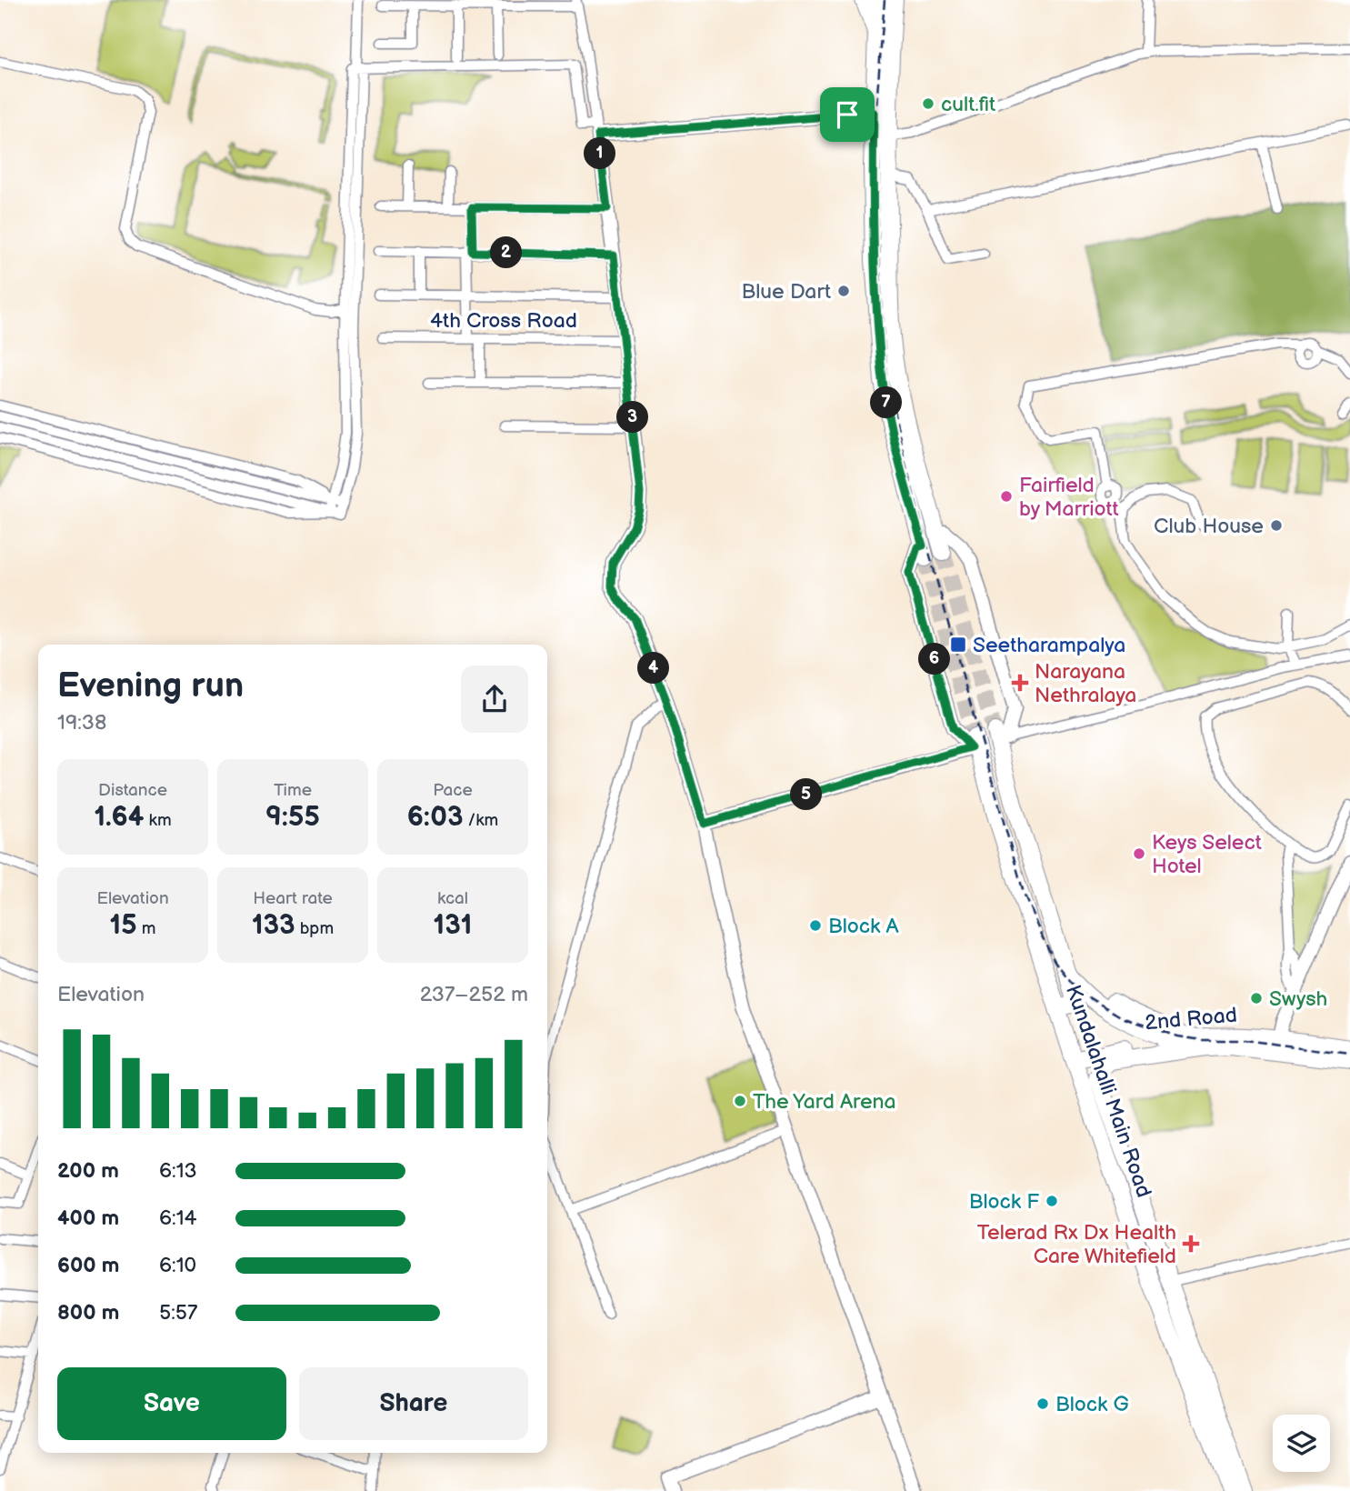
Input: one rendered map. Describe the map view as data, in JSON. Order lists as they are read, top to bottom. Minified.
{"streets":{"main road":["2nd Road","Kundalahalli Main Road"],"street":["4th Cross Road"]},"crossings":[["2nd Road","Kundalahalli Main Road"]],"places":{"other":["cult.fit","Blue Dart","Fairfield by Marriott","Club House","Keys Select Hotel","Block A","Swysh","The Yard Arena","Block F","Block G"],"transit":["Seetharampalya"],"health":["Narayana Nethralaya","Telerad Rx Dx Health Care Whitefield"]},"page":{"pins":["1","2","7","3","6","4","5"],"heading":["Evening run","19:38"],"stats":[["Distance","1.64 km"],["Time","9:55"],["Pace","6:03 /km"],["Elevation","15 m"],["Heart rate","133 bpm"],["kcal","131"]],"chart":["Elevation","237–252 m"],"list":[{"name":"200 m","note":"6:13"},{"name":"400 m","note":"6:14"},{"name":"600 m","note":"6:10"},{"name":"800 m","note":"5:57"}],"buttons":["Save","Share"]}}
